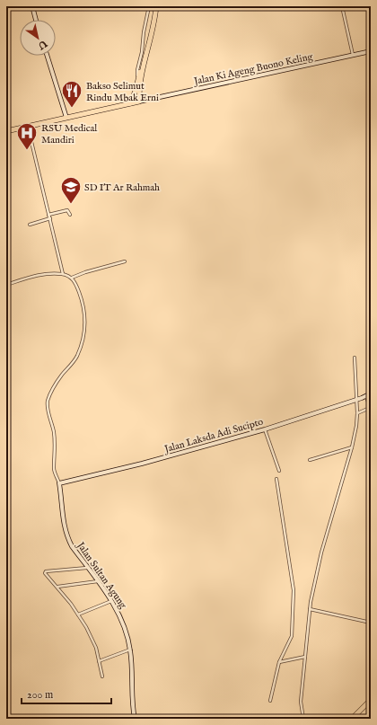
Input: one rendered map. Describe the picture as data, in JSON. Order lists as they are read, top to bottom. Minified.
{"streets":{"street":["Jalan Ki Ageng Buono Keling","Jalan Laksda Adi Sucipto","Jalan Sultan Agung"]},"crossings":[["Jalan Laksda Adi Sucipto","Jalan Sultan Agung"]],"places":{"restaurant":["Bakso Selimut Rindu Mbak Erni"],"hospital":["RSU Medical Mandiri"],"school or university":["SD IT Ar Rahmah"]},"scale_bar":"200 m","north":"bottom right"}
